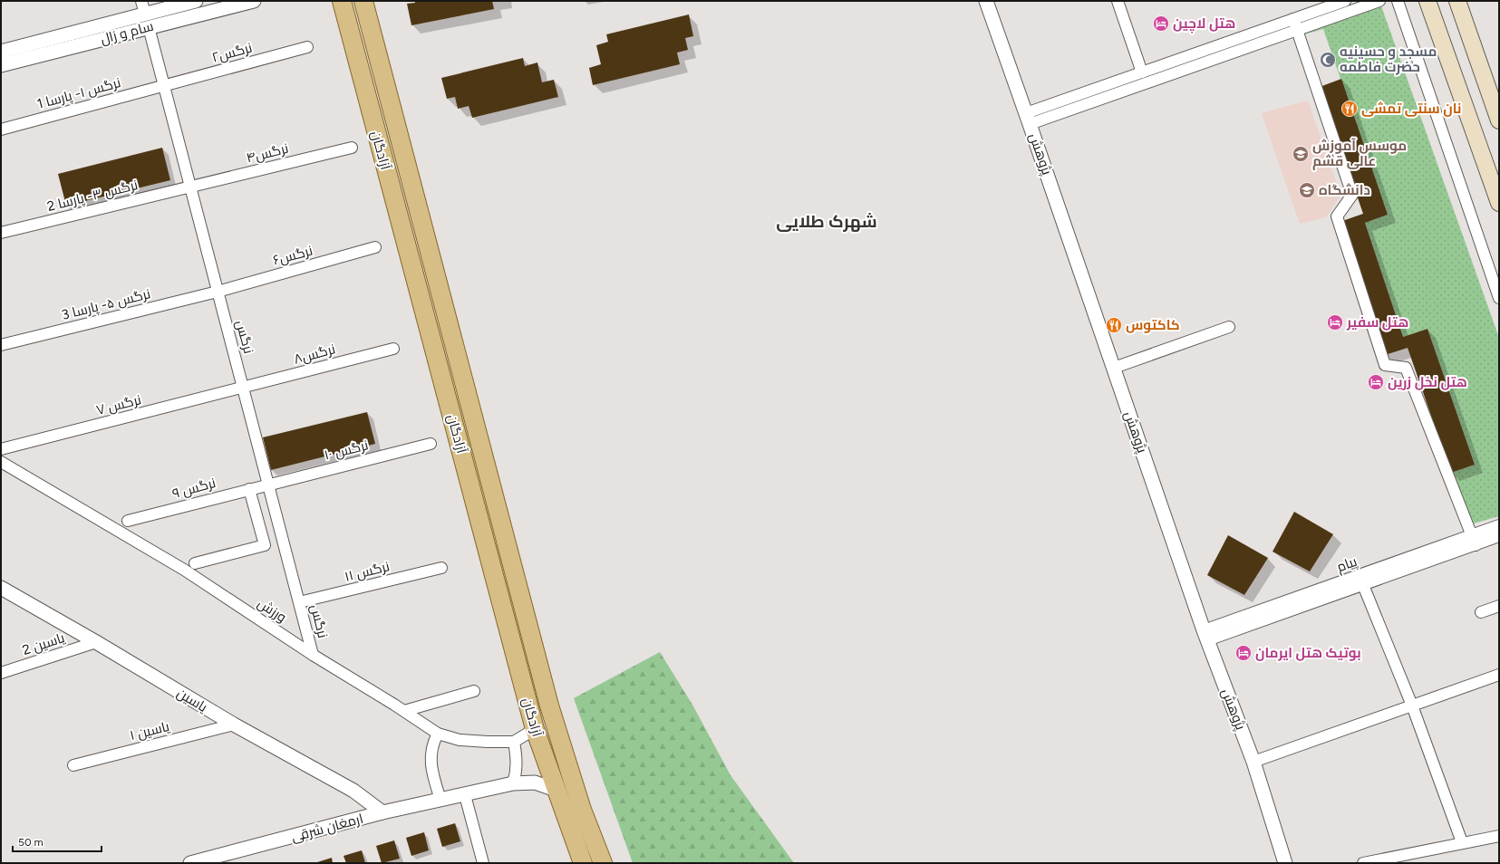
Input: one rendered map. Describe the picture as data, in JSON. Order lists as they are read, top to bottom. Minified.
{"streets":{"main road":["آزادگان"],"street":["سام و زال","نرگس۲","نرگس ۱- پارسا 1","نرگس۴","پژوهش","نرگس ۳- پارسا 2","نرگس۶","نرگس ۵- پارسا 3","نرگس","نرگس۸","نرگس ۷","نرگس ۱۰","نرگس ۹","پیام","نرگس ۱۱","ورزش","یاسین 2","یاسین","یاسین ۱","ارمغان شرقی"]},"crossings":[["سام و زال","نرگس"],["نرگس۲","نرگس ۱- پارسا 1"],["نرگس۲","نرگس"],["نرگس ۱- پارسا 1","نرگس"],["آزادگان","ارمغان شرقی"],["نرگس۴","نرگس ۳- پارسا 2"],["نرگس۴","نرگس"],["پژوهش","پیام"],["نرگس ۳- پارسا 2","نرگس"],["نرگس۶","نرگس ۵- پارسا 3"],["نرگس۶","نرگس"],["نرگس ۵- پارسا 3","نرگس"],["نرگس","نرگس۸"],["نرگس","نرگس ۷"],["نرگس","نرگس ۱۰"],["نرگس","نرگس ۹"],["نرگس","نرگس ۱۱"],["نرگس","ورزش"],["نرگس۸","نرگس ۷"],["نرگس ۱۰","نرگس ۹"],["یاسین 2","یاسین"],["یاسین","یاسین ۱"],["یاسین","ارمغان شرقی"]],"districts":["شهرک طلایی"],"places":{"hotel":["هتل لاچین","هتل سفیر","هتل نخل زرین","بوتیک هتل ایرمان"],"mosque":["مسجد و حسینیه حضرت فاطمه"],"restaurant":["نان سنتی تمشی","کاکتوس"],"school or university":["موسس آموزش عالی قشم","دانشگاه"]},"scale_bar":"50 m"}
